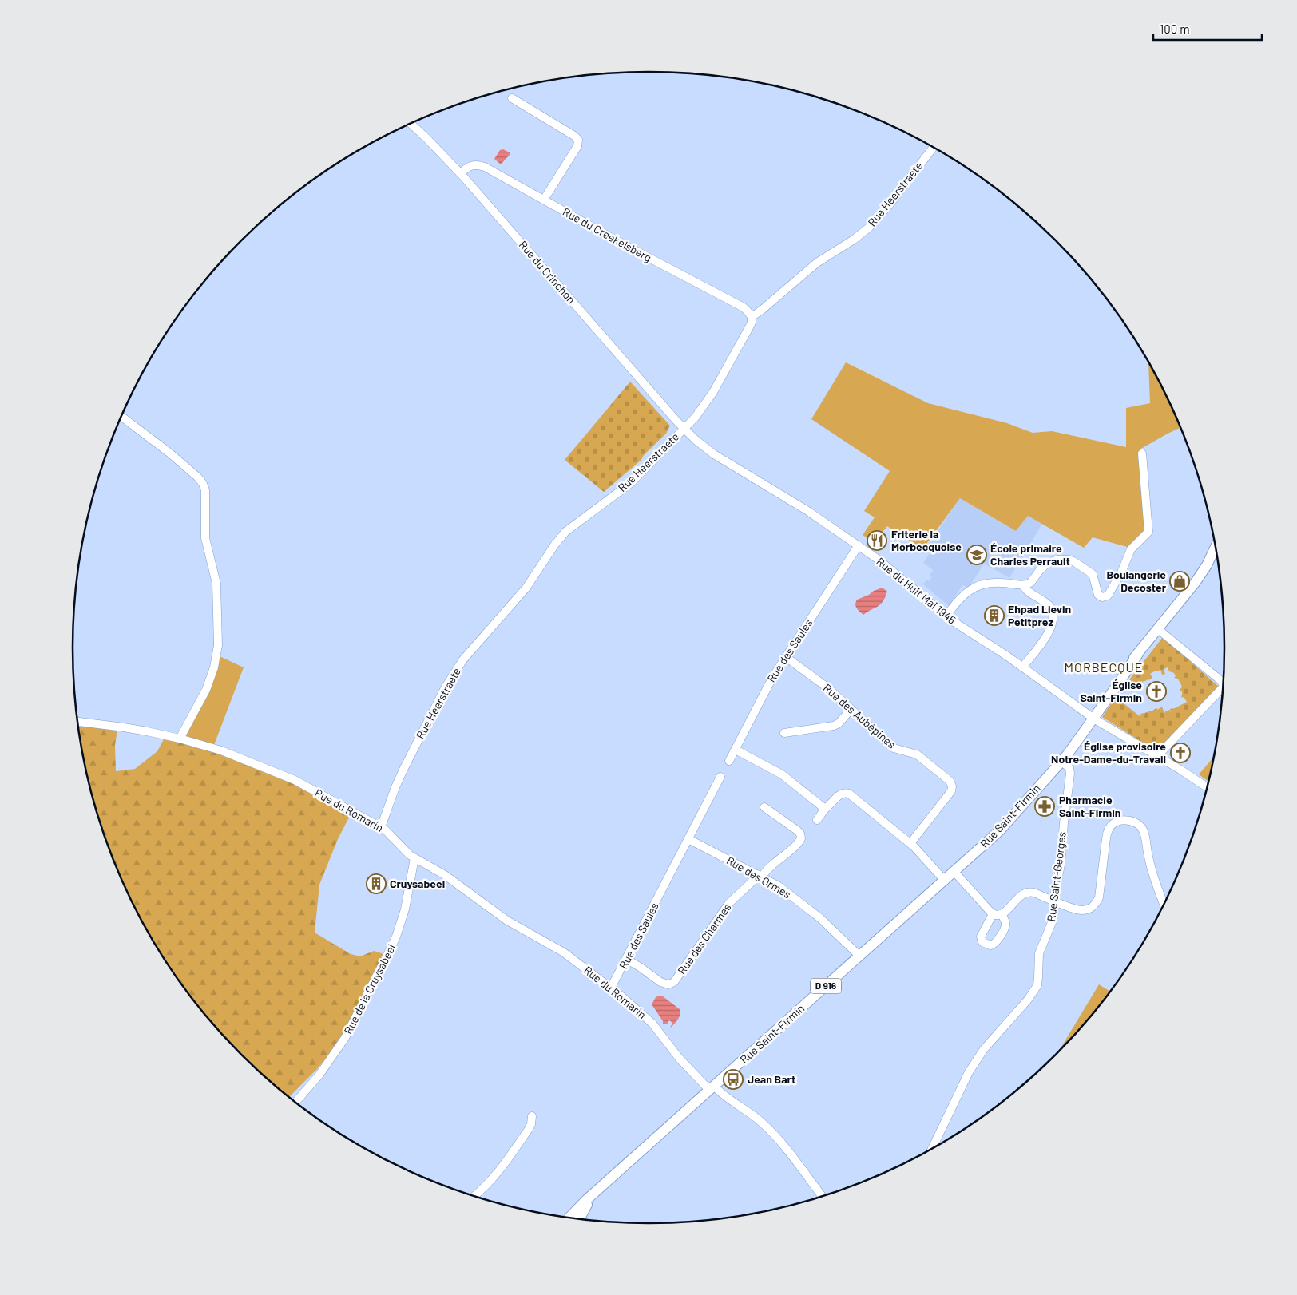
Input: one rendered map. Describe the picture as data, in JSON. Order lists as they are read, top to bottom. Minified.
{"streets":{"main road":["Rue Saint-Firmin","D 916"],"street":["Rue Heerstraete","Rue du Creekelsberg","Rue du Crinchon","Rue du Huit Mai 1945","Rue des Saules","Rue des Aubépines","Rue du Romarin","Rue Saint-Georges","Rue des Ormes","Rue des Charmes","Rue de la Cruysabeel"]},"crossings":[["Rue Heerstraete","Rue du Creekelsberg"],["Rue Heerstraete","Rue du Crinchon"],["Rue Heerstraete","Rue du Huit Mai 1945"],["Rue Heerstraete","Rue du Romarin"],["Rue du Creekelsberg","Rue du Crinchon"],["Rue du Crinchon","Rue du Huit Mai 1945"],["Rue du Huit Mai 1945","Rue des Saules"],["Rue du Huit Mai 1945","Rue Saint-Firmin"],["Rue du Huit Mai 1945","D 916"],["Rue des Saules","Rue des Aubépines"],["Rue des Saules","Rue du Romarin"],["Rue des Saules","Rue des Ormes"],["Rue des Saules","Rue des Charmes"],["Rue du Romarin","Rue Saint-Firmin"],["Rue du Romarin","Rue de la Cruysabeel"],["Rue Saint-Firmin","Rue Saint-Georges"],["Rue Saint-Firmin","Rue des Ormes"],["Rue Saint-Firmin","D 916"],["Rue des Ormes","Rue des Charmes"]],"districts":["MORBECQUE"],"places":{"restaurant":["Friterie la Morbecquoise"],"school or university":["École primaire Charles Perrault"],"shop":["Boulangerie Decoster"],"building":["Ehpad Lievin Petitprez","Cruysabeel"],"church":["Église Saint-Firmin","Église provisoire Notre-Dame-du-Travail"],"pharmacy":["Pharmacie Saint-Firmin"],"bus stop":["Jean Bart"]},"scale_bar":"100 m"}
